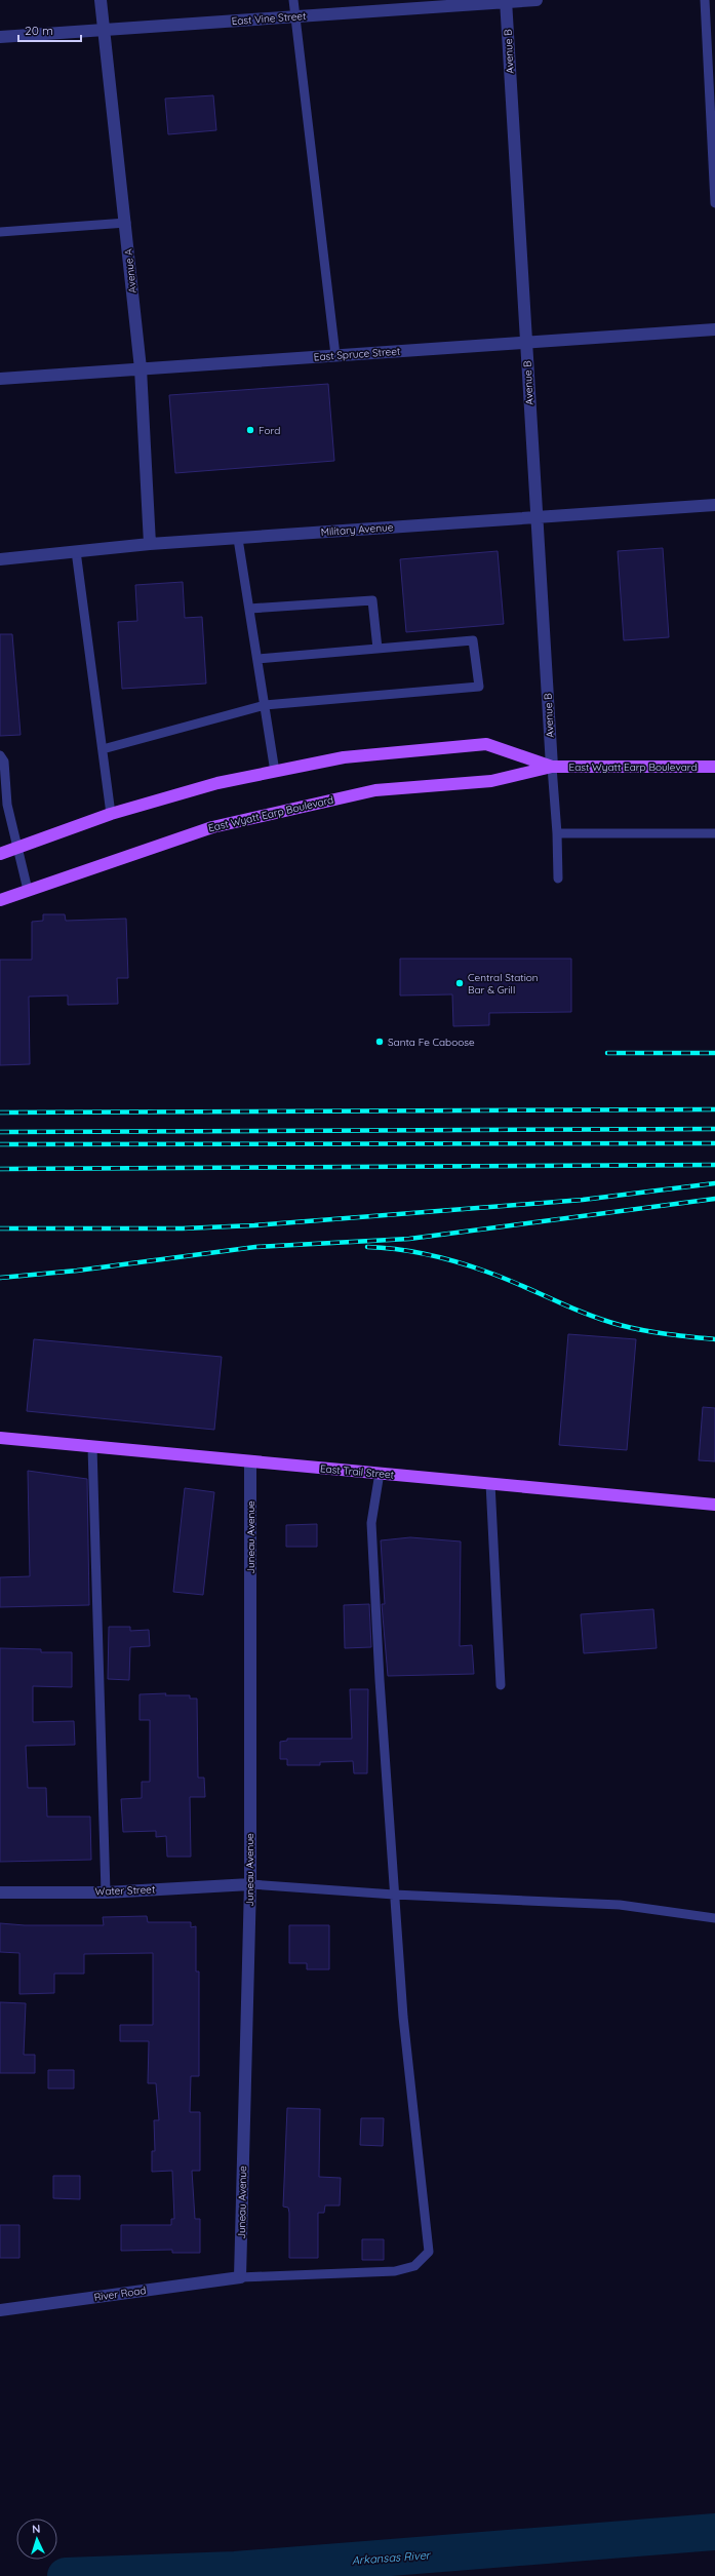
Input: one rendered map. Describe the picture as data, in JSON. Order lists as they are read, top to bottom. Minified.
{"streets":{"main road":["East Wyatt Earp Boulevard","East Trail Street"],"street":["East Vine Street","Avenue B","Avenue A","East Spruce Street","Military Avenue","Juneau Avenue","Water Street","River Road"]},"crossings":[["East Vine Street","Avenue B"],["East Vine Street","Avenue A"],["Avenue B","East Spruce Street"],["Avenue B","Military Avenue"],["Avenue B","East Wyatt Earp Boulevard"],["Avenue A","East Spruce Street"],["Avenue A","Military Avenue"],["East Trail Street","Juneau Avenue"],["Juneau Avenue","Water Street"],["Juneau Avenue","River Road"]],"water":["Arkansas River"],"places":["Ford","Central Station Bar & Grill","Santa Fe Caboose"],"scale_bar":"20 m","north":"top"}
